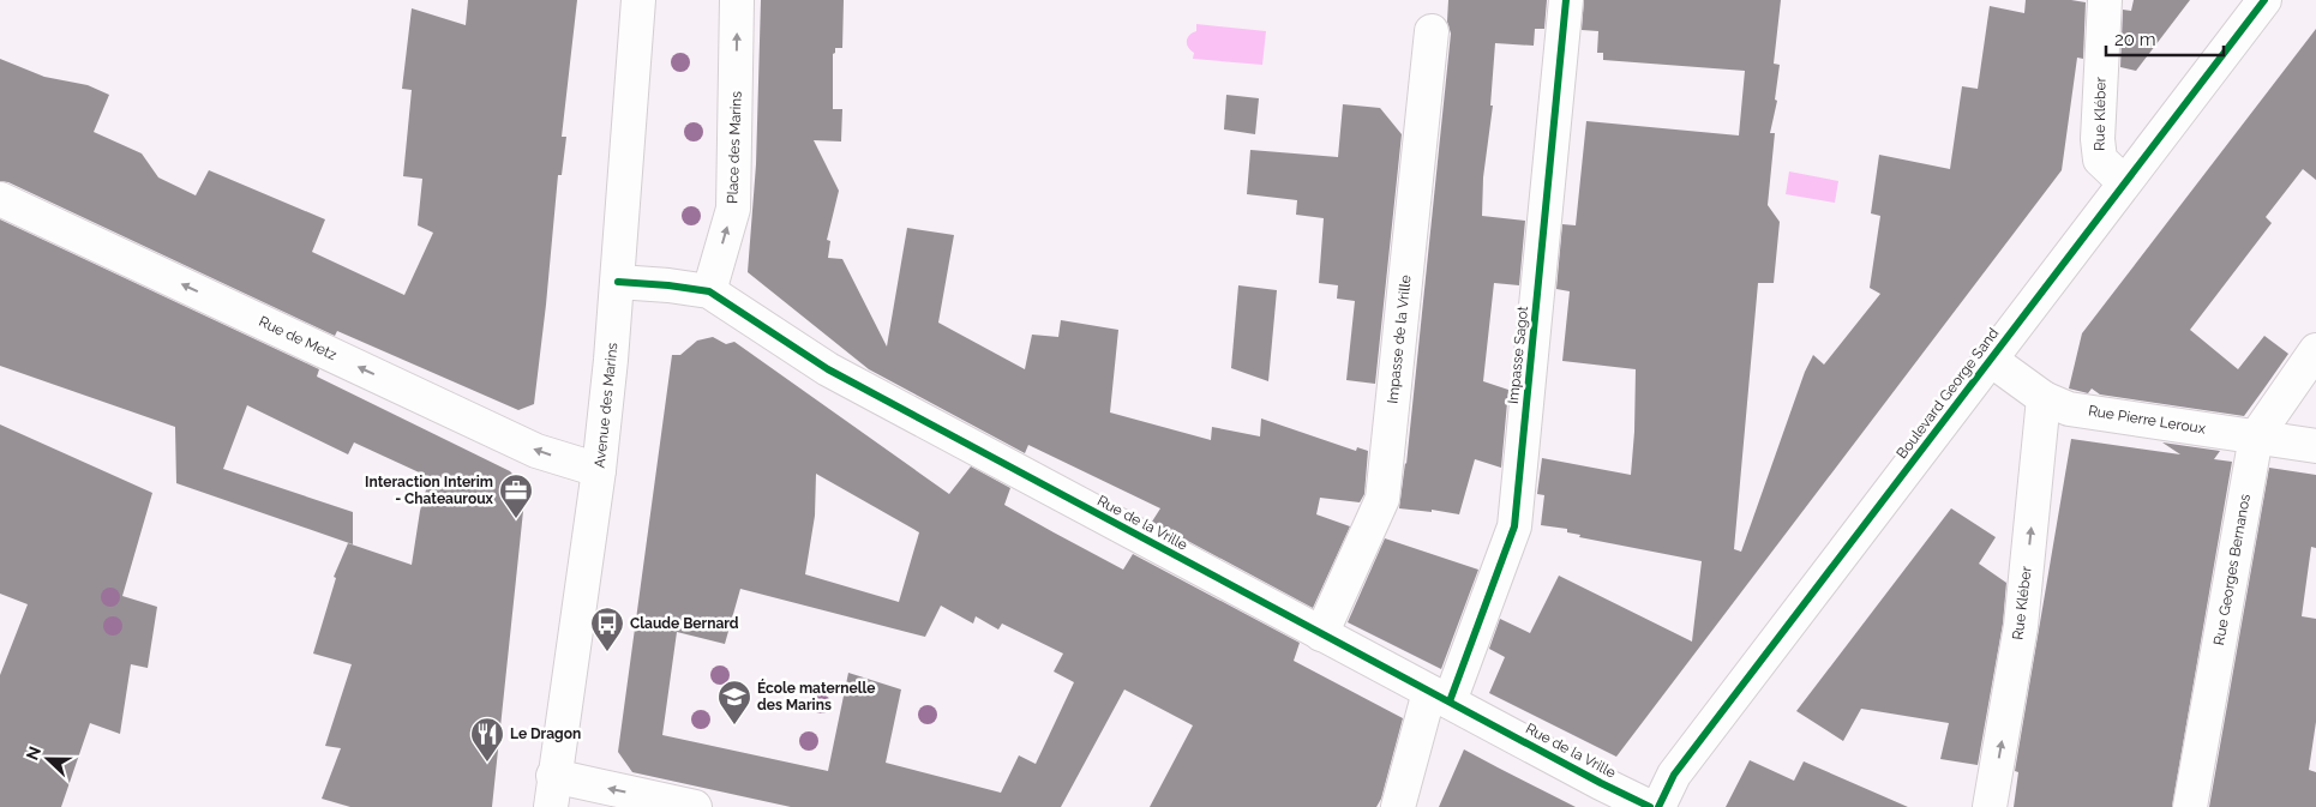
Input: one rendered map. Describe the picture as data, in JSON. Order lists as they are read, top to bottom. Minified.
{"streets":{"street":["Rue Kléber","Place des Marins","Rue de Metz","Impasse de la Vrille","Impasse Sagot","Boulevard George Sand","Avenue des Marins","Rue Pierre Leroux","Rue de la Vrille","Rue Georges Bernanos"]},"crossings":[["Rue Kléber","Boulevard George Sand"],["Rue Kléber","Rue Pierre Leroux"],["Place des Marins","Rue de la Vrille"],["Rue de Metz","Avenue des Marins"],["Impasse de la Vrille","Rue de la Vrille"],["Impasse Sagot","Rue de la Vrille"],["Boulevard George Sand","Rue Pierre Leroux"],["Avenue des Marins","Rue de la Vrille"],["Rue Pierre Leroux","Rue Georges Bernanos"]],"one_way":["Rue Kléber","Place des Marins","Rue de Metz"],"places":{"office":["Interaction Interim - Chateauroux"],"bus stop":["Claude Bernard"],"school or university":["École maternelle des Marins"],"restaurant":["Le Dragon"]},"scale_bar":"20 m","north":"left"}
